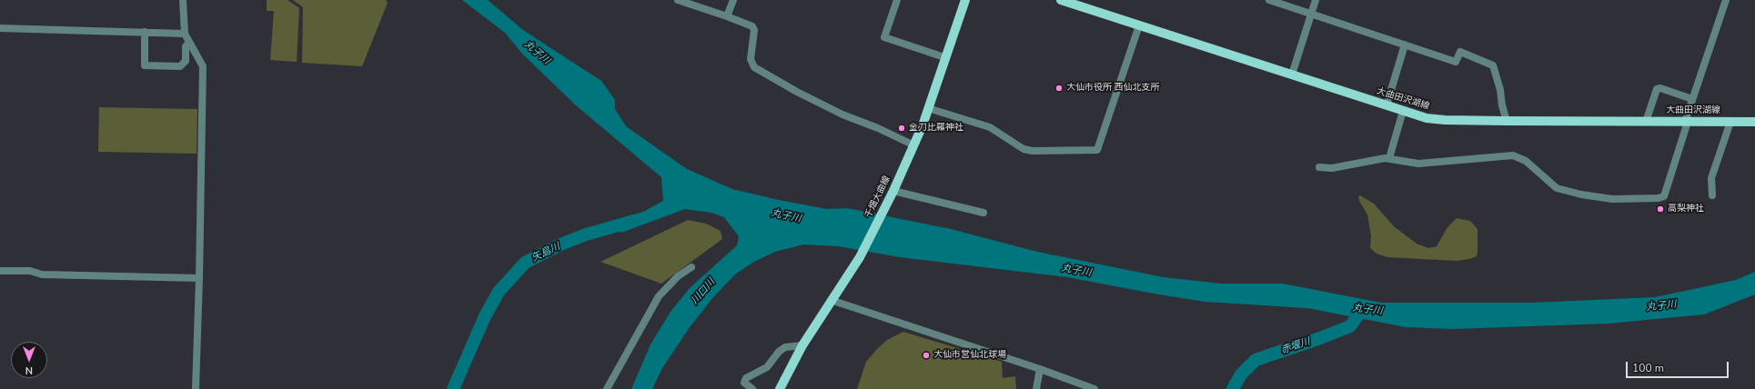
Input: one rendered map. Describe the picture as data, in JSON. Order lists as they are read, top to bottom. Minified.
{"streets":{"main road":["大曲田沢湖線","千畑大曲線"]},"water":["丸子川","矢島川","川口川","赤堰川"],"places":["大仙市役所 西仙北支所","金刀比羅神社","高梨神社","大仙市営仙北球場"],"scale_bar":"100 m","north":"bottom"}
